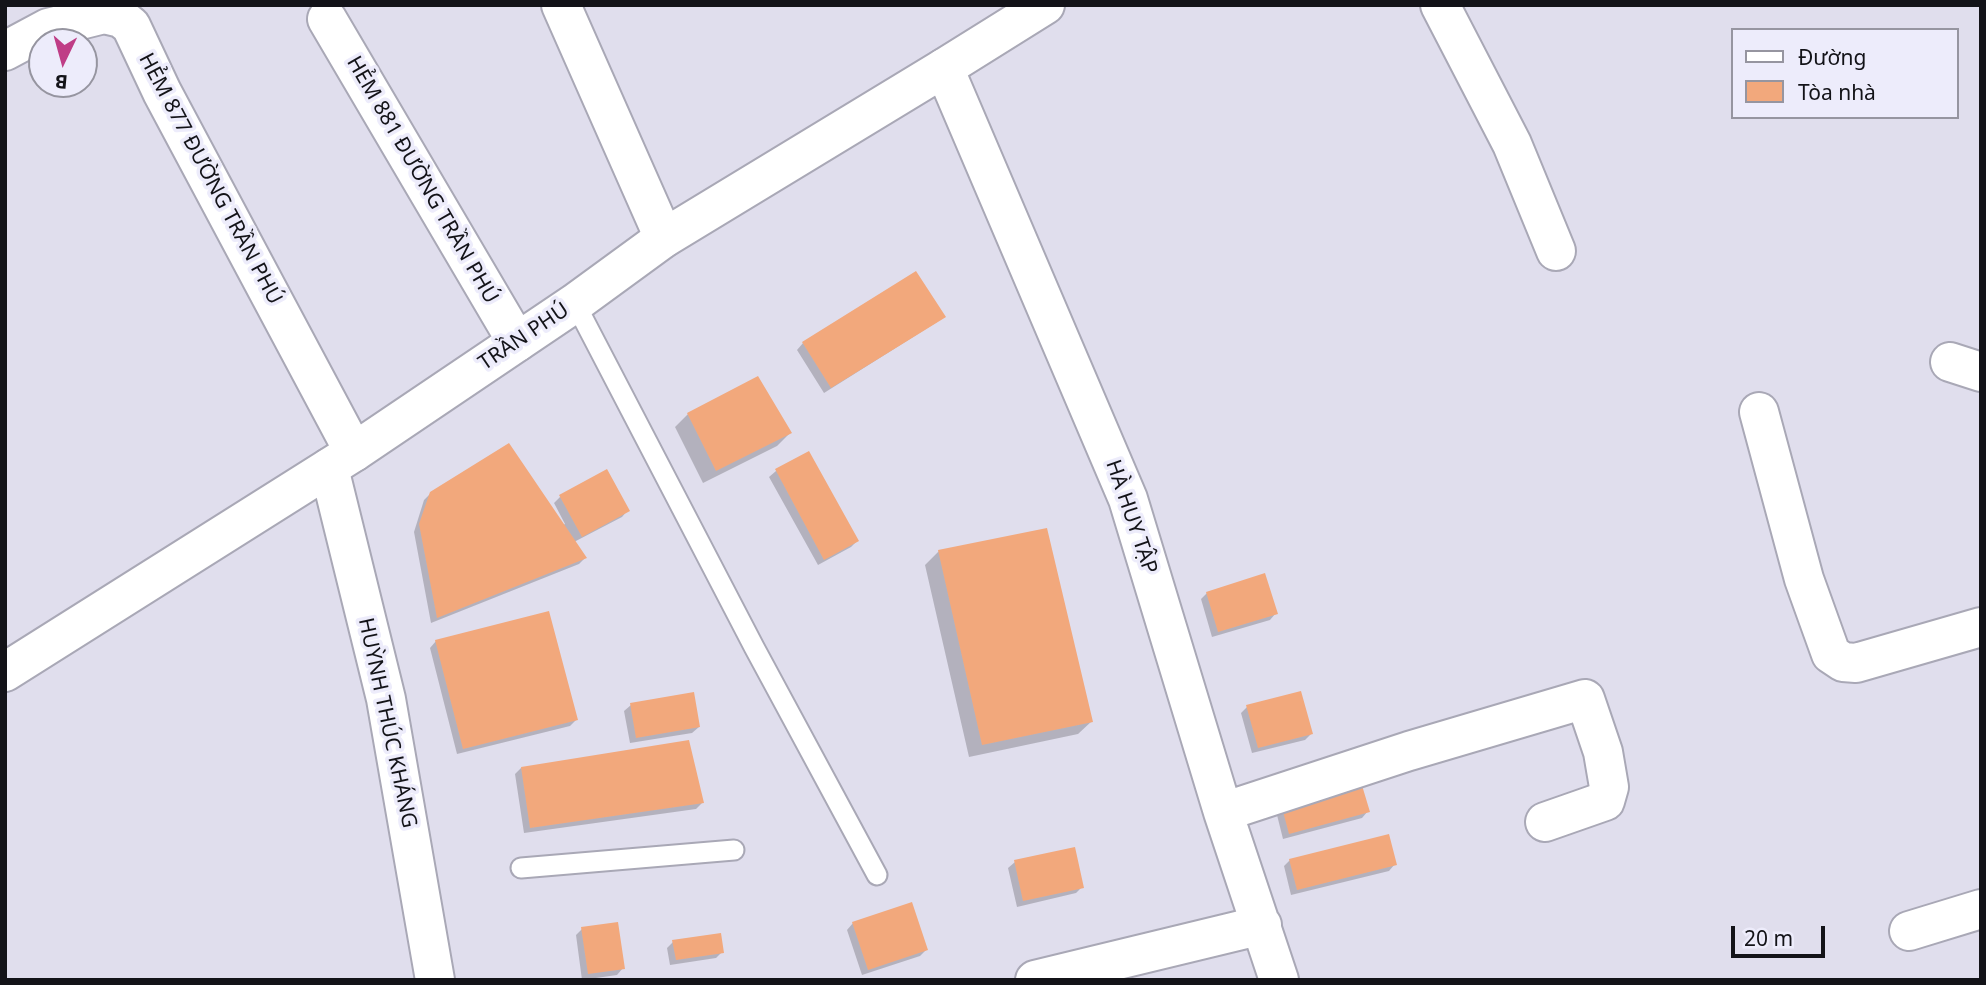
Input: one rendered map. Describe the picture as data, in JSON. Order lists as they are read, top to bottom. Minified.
{"streets":{"main road":["HẺM 877 ĐƯỜNG TRẦN PHÚ","HẺM 881 ĐƯỜNG TRẦN PHÚ","TRẦN PHÚ","HÀ HUY TẬP","HUỲNH THÚC KHÁNG"]},"crossings":[["HẺM 877 ĐƯỜNG TRẦN PHÚ","TRẦN PHÚ"],["HẺM 877 ĐƯỜNG TRẦN PHÚ","HUỲNH THÚC KHÁNG"],["HẺM 881 ĐƯỜNG TRẦN PHÚ","TRẦN PHÚ"],["TRẦN PHÚ","HÀ HUY TẬP"],["TRẦN PHÚ","HUỲNH THÚC KHÁNG"]],"legend":["Đường","Tòa nhà"],"scale_bar":"20 m","north":"bottom"}
